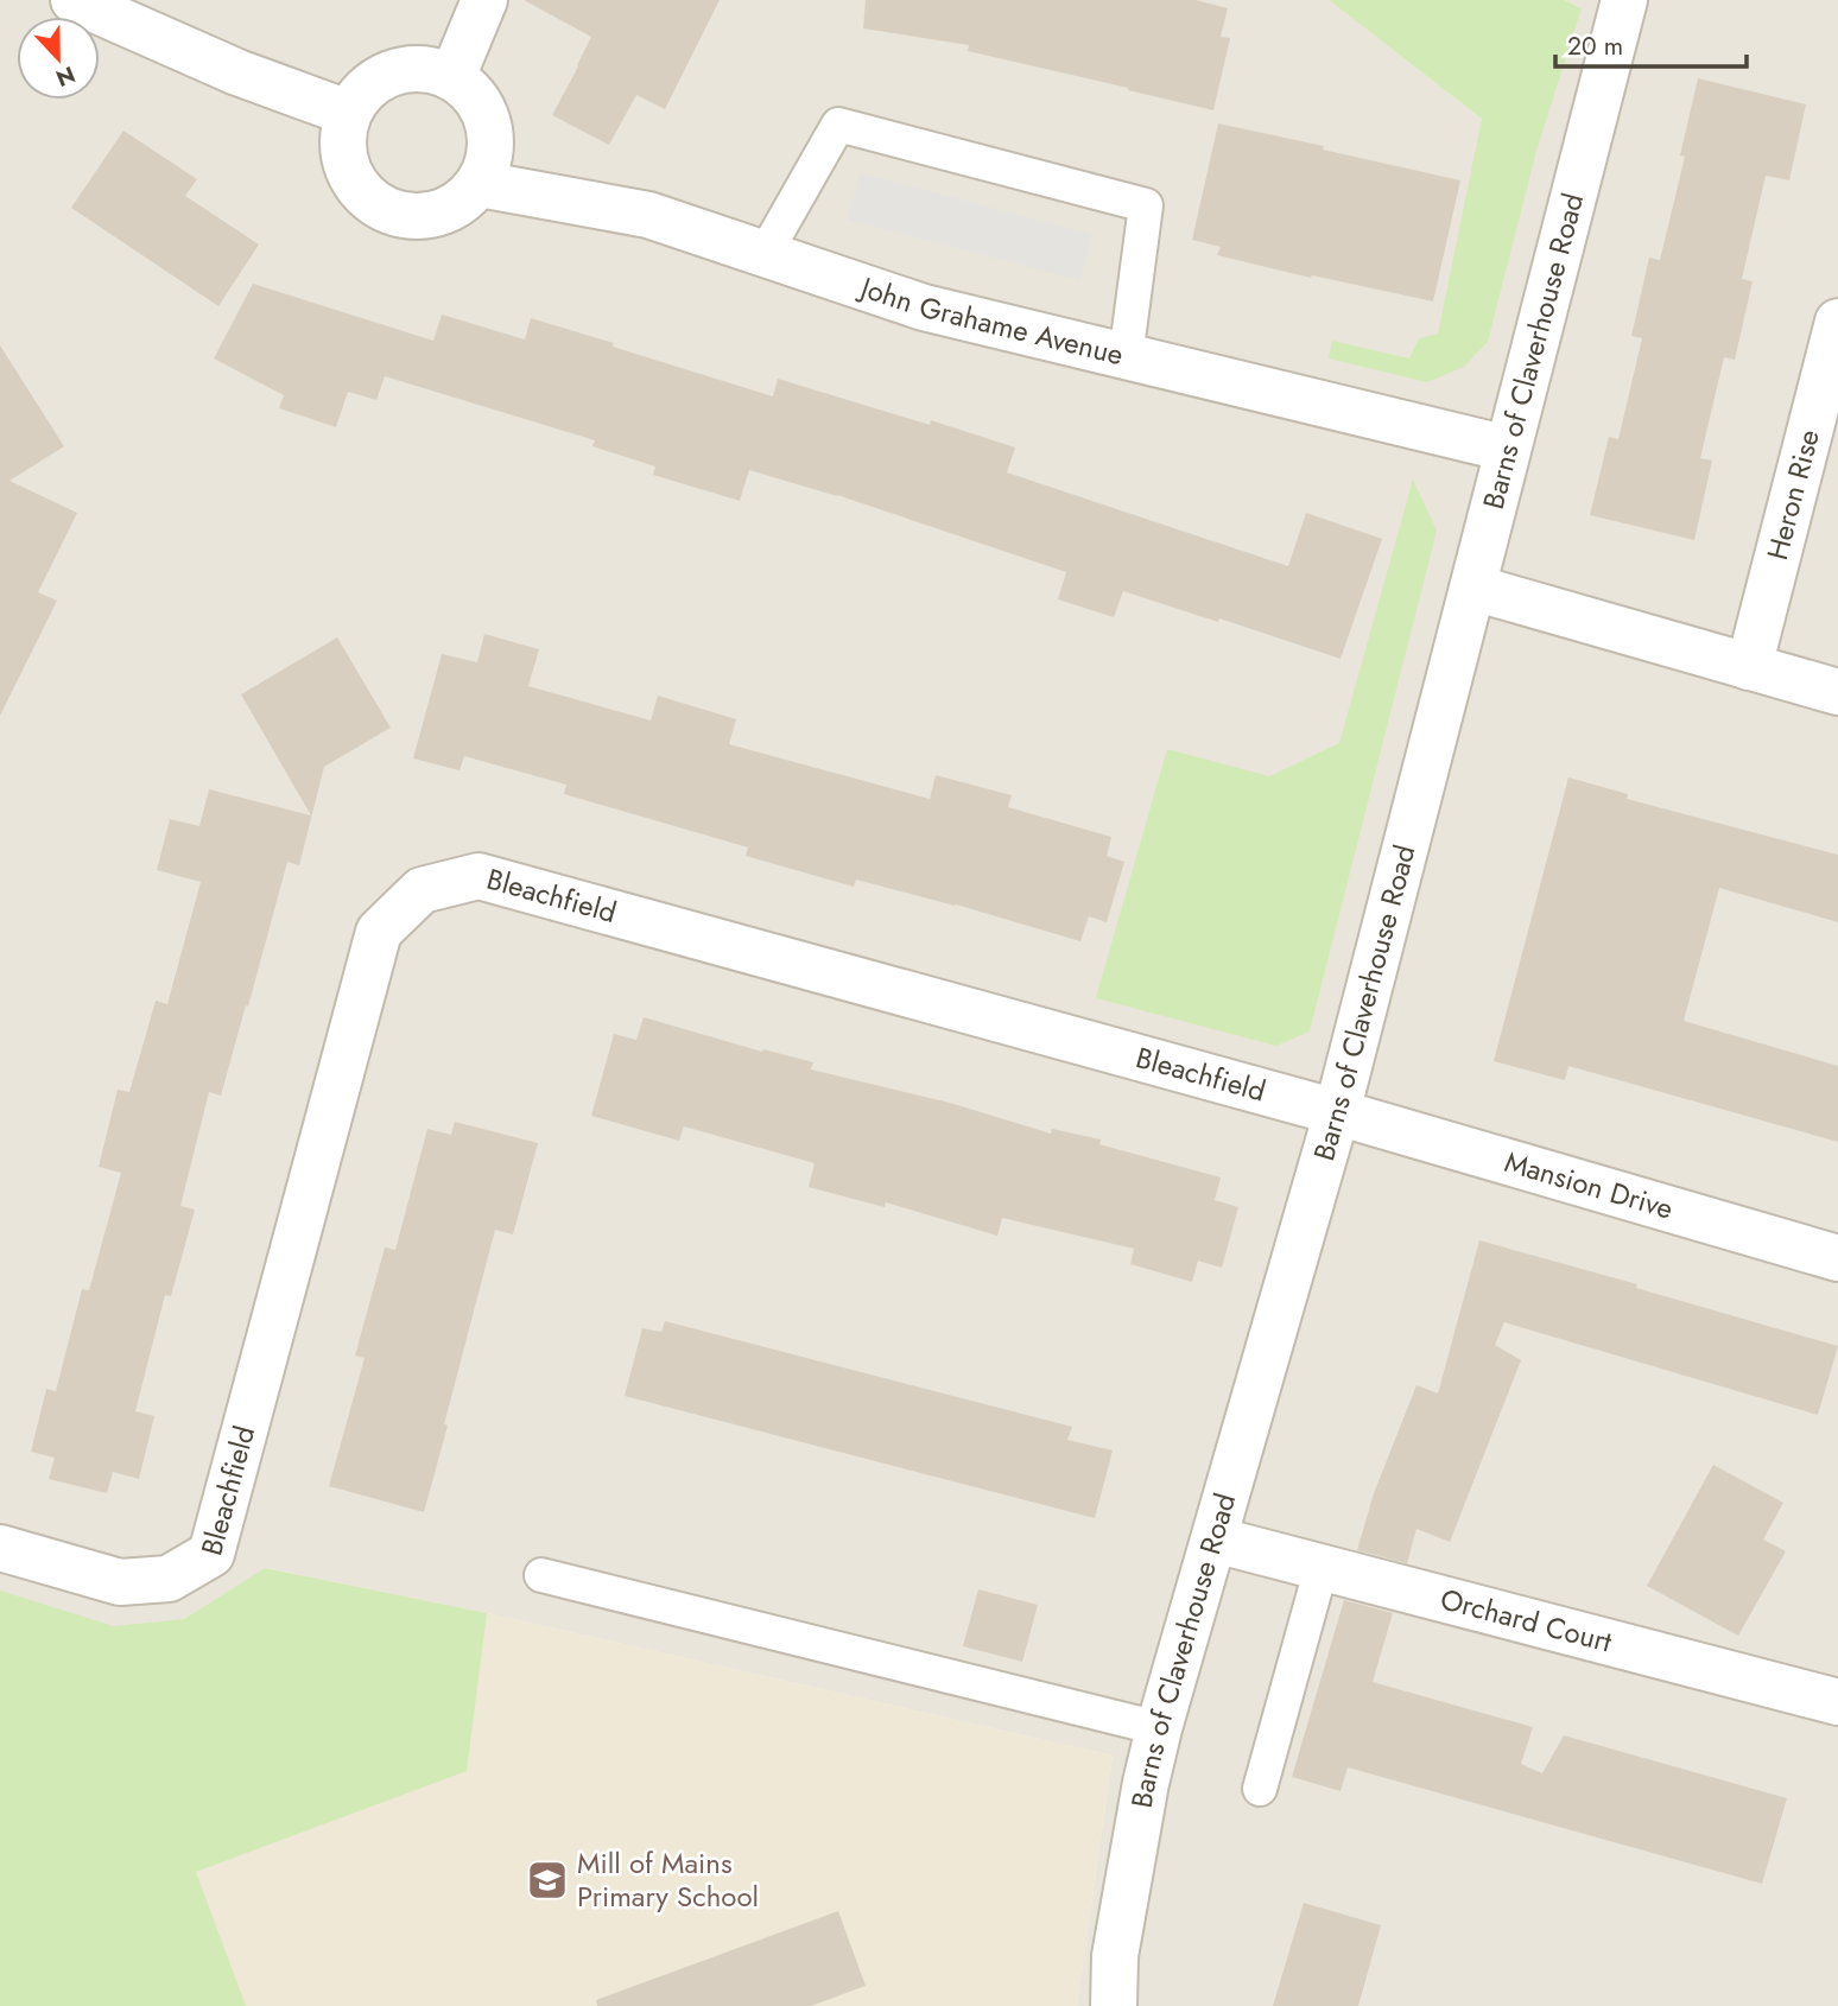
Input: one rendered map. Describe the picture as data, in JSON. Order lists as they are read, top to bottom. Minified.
{"streets":{"street":["John Grahame Avenue","Barns of Claverhouse Road","Heron Rise","Bleachfield","Mansion Drive","Orchard Court"]},"crossings":[["John Grahame Avenue","Barns of Claverhouse Road"],["Barns of Claverhouse Road","Bleachfield"],["Barns of Claverhouse Road","Mansion Drive"],["Barns of Claverhouse Road","Orchard Court"],["Bleachfield","Mansion Drive"]],"places":{"school or university":["Mill of Mains Primary School"]},"scale_bar":"20 m","north":"bottom"}
